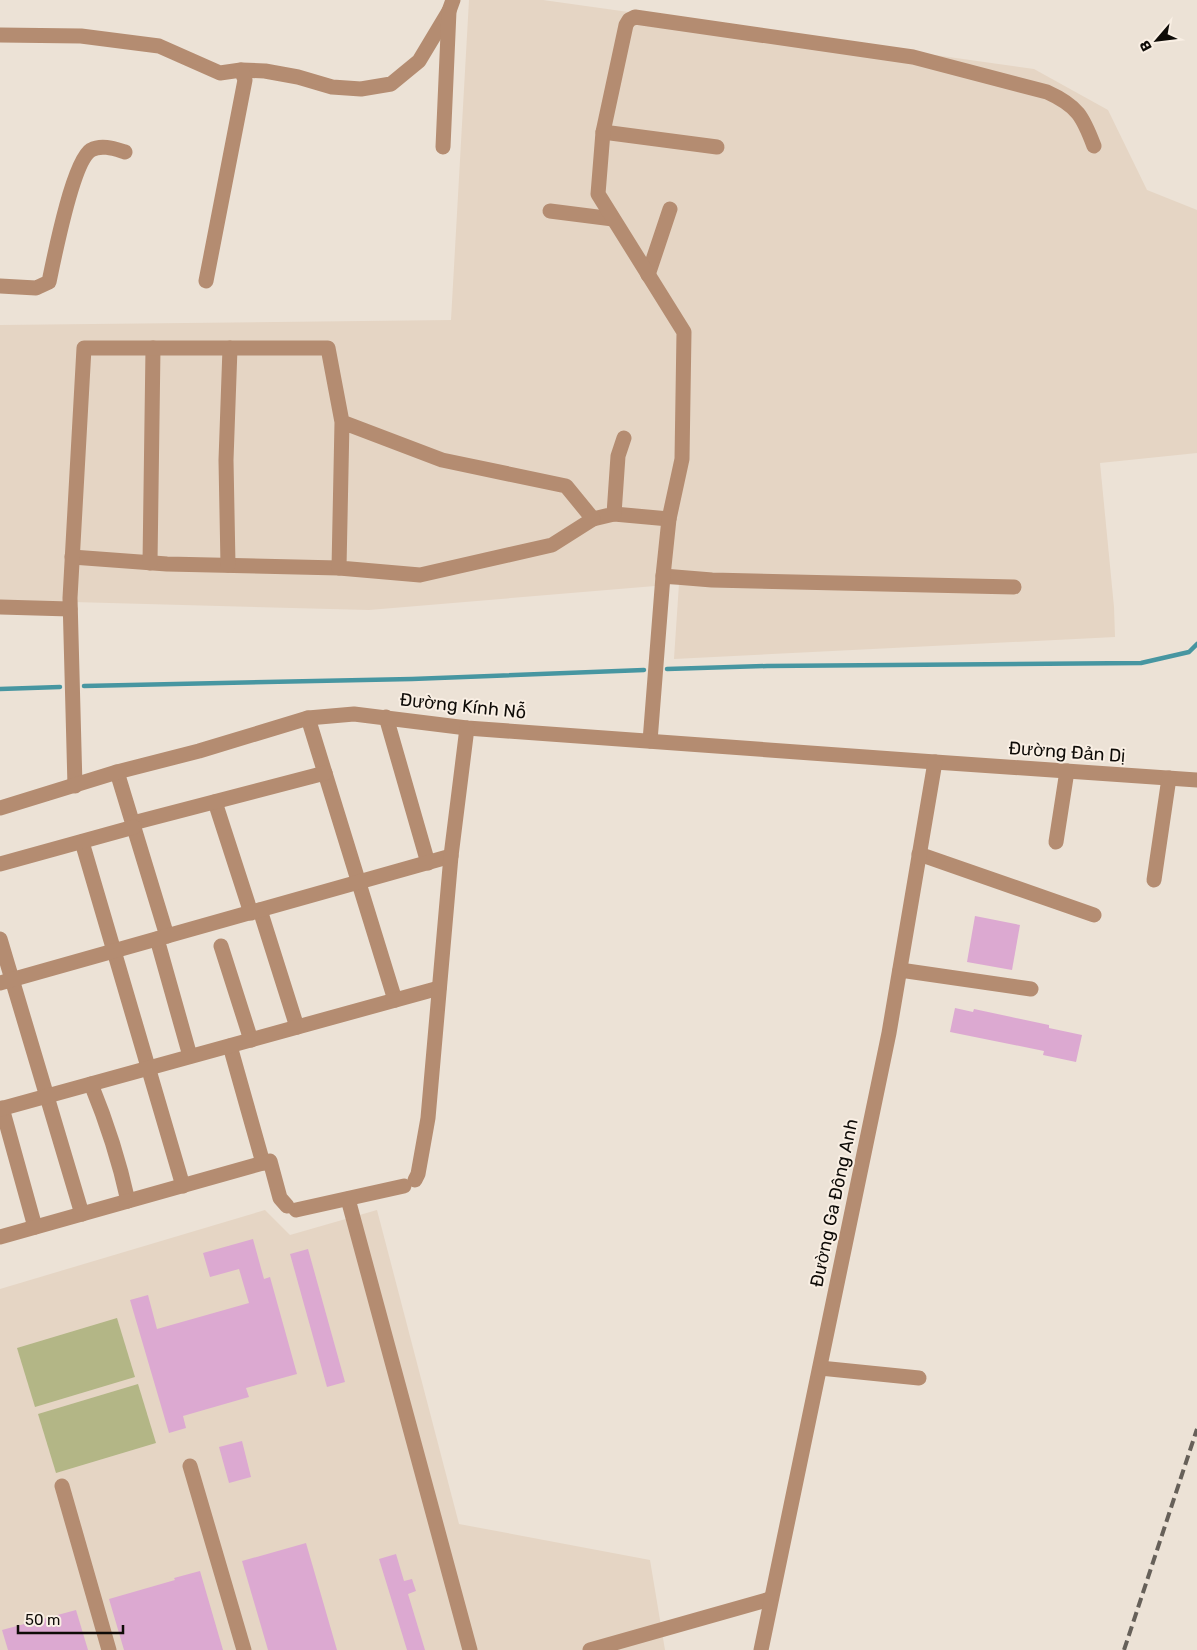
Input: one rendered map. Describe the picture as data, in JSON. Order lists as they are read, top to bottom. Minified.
{"streets":{"street":["Đường Kính Nỗ","Đường Đản Dị","Đường Ga Đông Anh"]},"crossings":[["Đường Kính Nỗ","Đường Đản Dị"],["Đường Kính Nỗ","Đường Ga Đông Anh"],["Đường Đản Dị","Đường Ga Đông Anh"]],"scale_bar":"50 m","north":"bottom left"}
